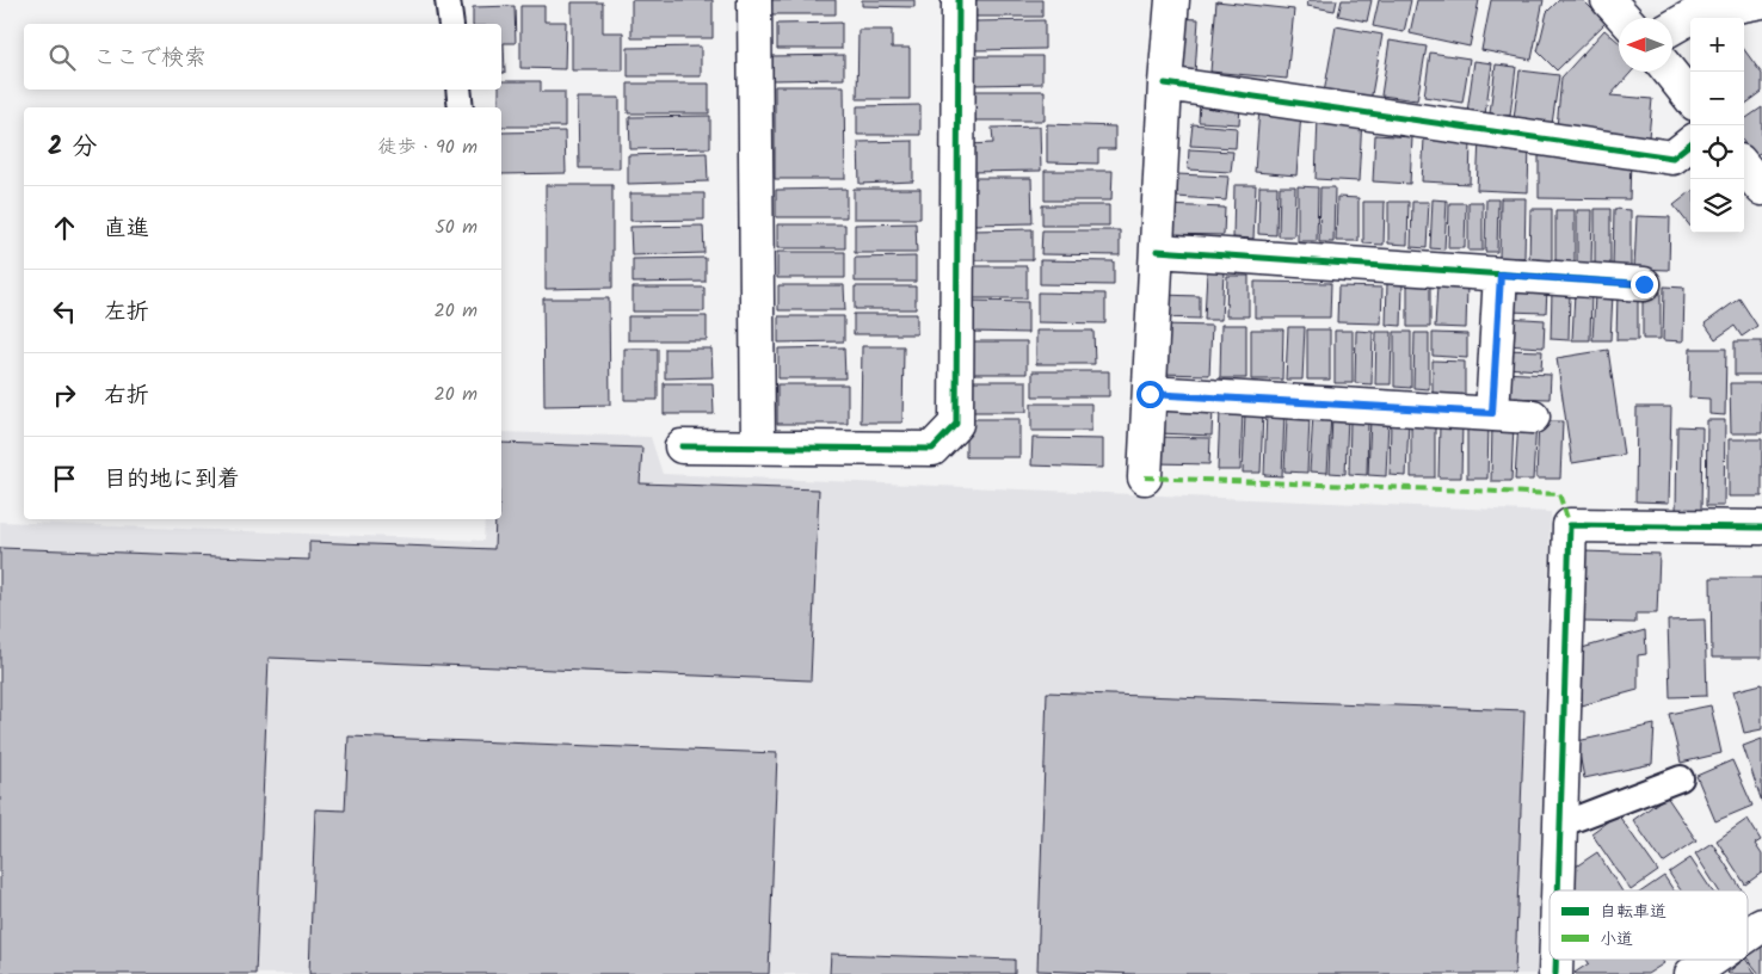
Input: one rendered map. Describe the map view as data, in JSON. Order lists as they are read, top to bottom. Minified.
{"legend":["自転車道","小道"],"north":"left","page":{"map_buttons":["+","−"],"search":"ここで検索","heading":["2 分","徒歩 · 90 m"],"list":[["直進","50 m"],["左折","20 m"],["右折","20 m"],"目的地に到着"]}}
